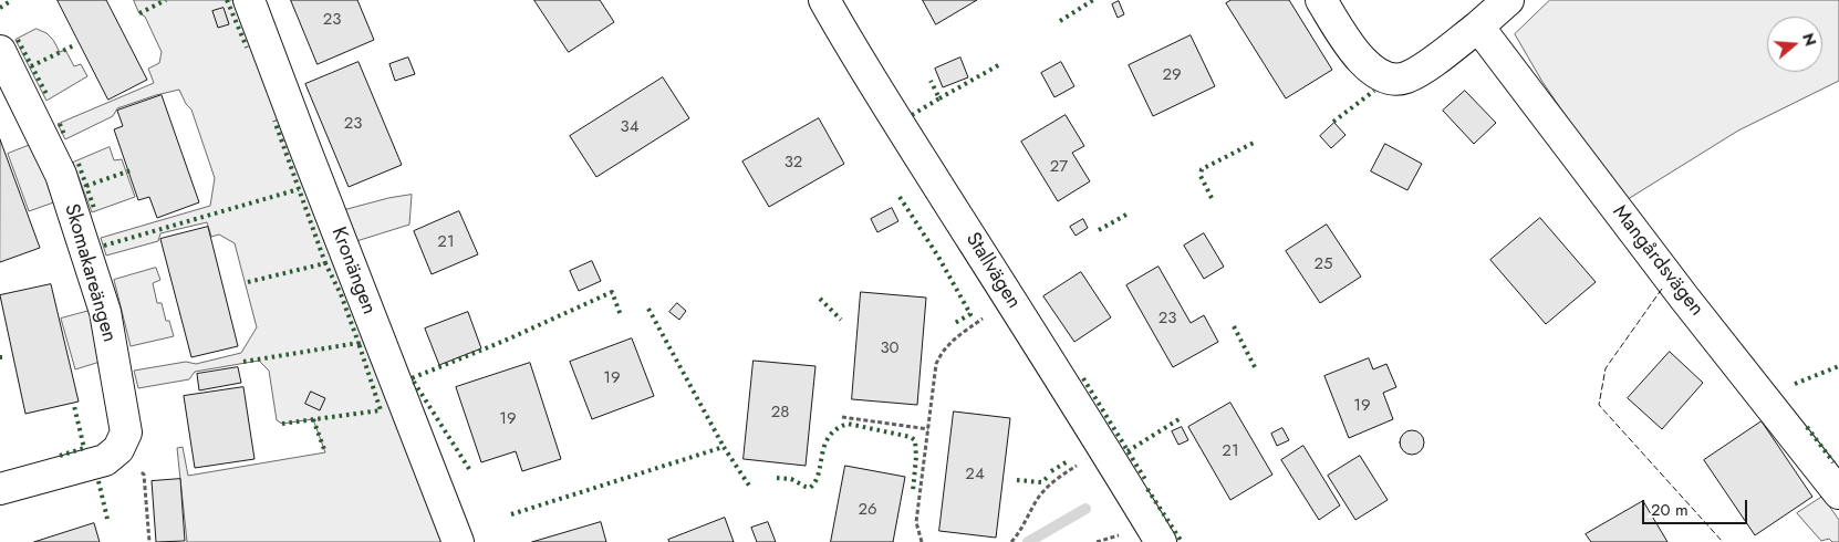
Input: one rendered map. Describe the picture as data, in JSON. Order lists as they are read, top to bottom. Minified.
{"streets":{"street":["Mangårdsvägen","Kronängen","Stallvägen","Skomakareängen"]},"house_numbers":["23","29","23","34","32","27","21","25","23","30","19","19","28","19","21","24","26"],"scale_bar":"20 m","north":"right"}
